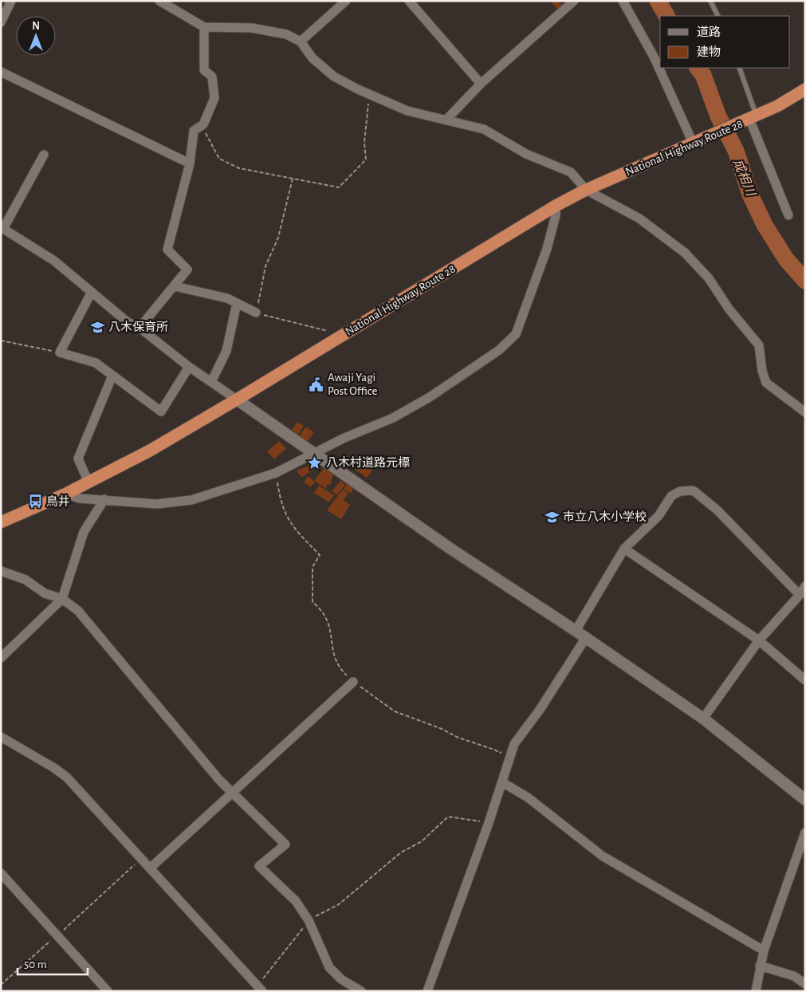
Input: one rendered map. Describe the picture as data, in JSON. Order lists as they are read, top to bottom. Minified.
{"streets":{"highway":["National Highway Route 28"]},"water":["成相川"],"places":{"school or university":["八木保育所","市立八木小学校"],"public building":["Awaji Yagi Post Office"],"place":["八木村道路元標"],"bus stop":["鳥井"]},"legend":["道路","建物"],"scale_bar":"50 m","north":"top"}
